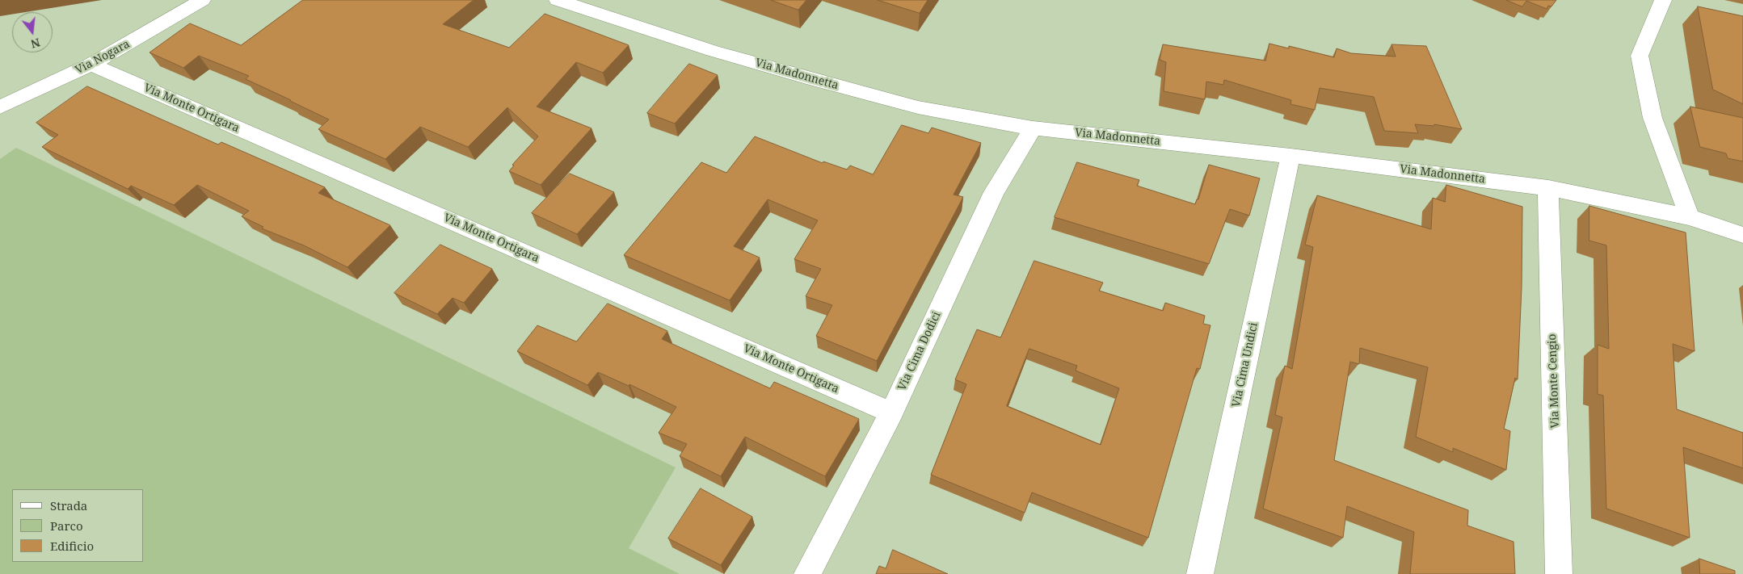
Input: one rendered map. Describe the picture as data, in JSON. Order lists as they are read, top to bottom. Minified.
{"streets":{"street":["Via Nogara","Via Madonnetta","Via Monte Ortigara","Via Cima Dodici","Via Cima Undici","Via Monte Cengio"]},"crossings":[["Via Nogara","Via Monte Ortigara"],["Via Madonnetta","Via Cima Dodici"],["Via Madonnetta","Via Cima Undici"],["Via Madonnetta","Via Monte Cengio"],["Via Monte Ortigara","Via Cima Dodici"]],"legend":["Strada","Parco","Edificio"],"north":"bottom"}
